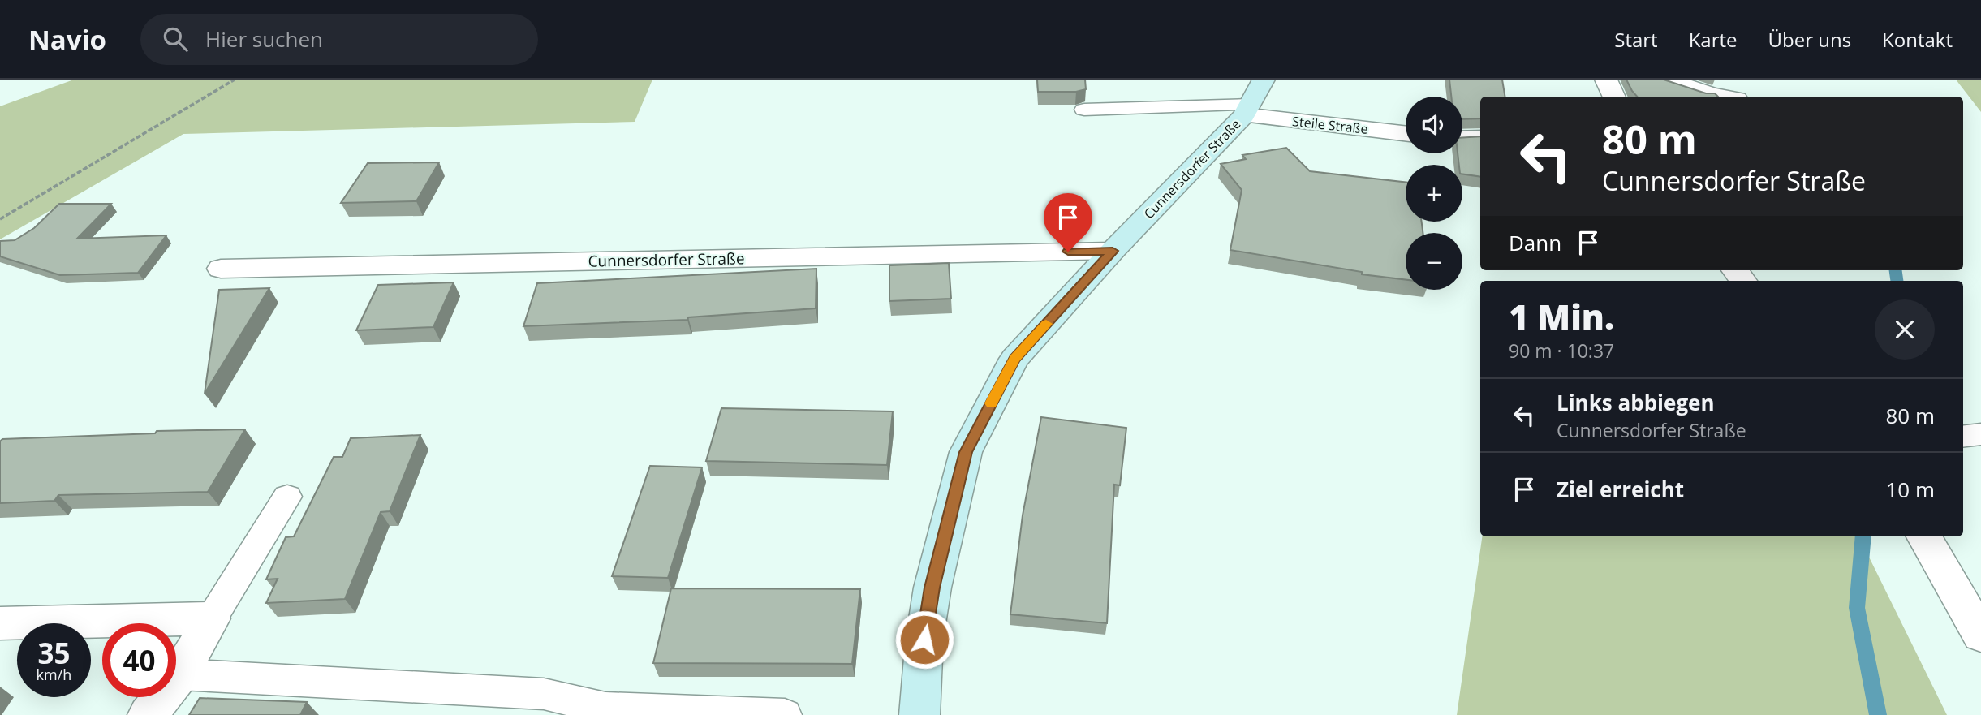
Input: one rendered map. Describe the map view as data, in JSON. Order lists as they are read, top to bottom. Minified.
{"streets":{"street":["Steile Straße","Cunnersdorfer Straße"]},"crossings":[["Steile Straße","Cunnersdorfer Straße"]],"page":{"header":"Navio","search":"Hier suchen","nav":["Start","Karte","Über uns","Kontakt"],"map_buttons":["+","−"],"turn":["80 m","Cunnersdorfer Straße"],"then":"Dann","heading":["1 Min.","90 m · 10:37"],"list":[{"name":"Links abbiegen","note":"Cunnersdorfer Straße","value":"80 m"},{"name":"Ziel erreicht","value":"10 m"}],"speed":"35 km/h","limit":"40"}}
